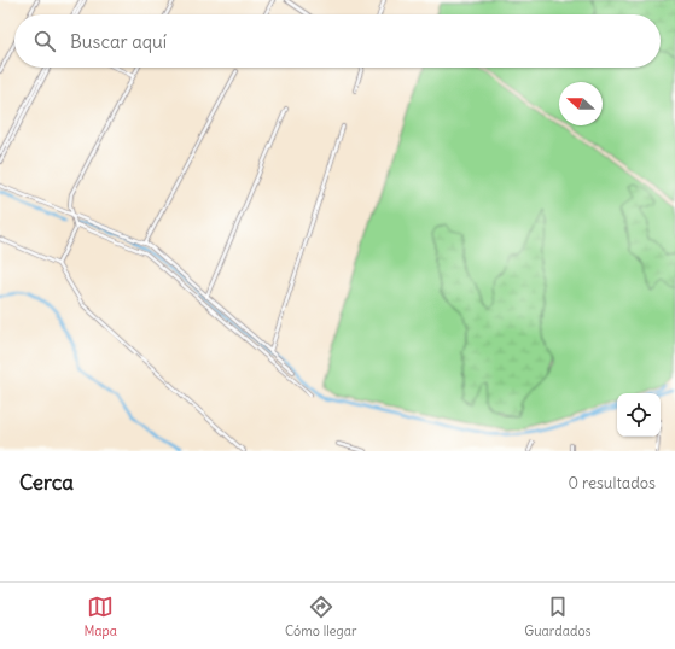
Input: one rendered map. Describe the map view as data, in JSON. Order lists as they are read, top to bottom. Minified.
{"north":"left","page":{"search":"Buscar aquí","heading":["Cerca","0 resultados"],"nav":["Mapa","Cómo llegar","Guardados"]}}
